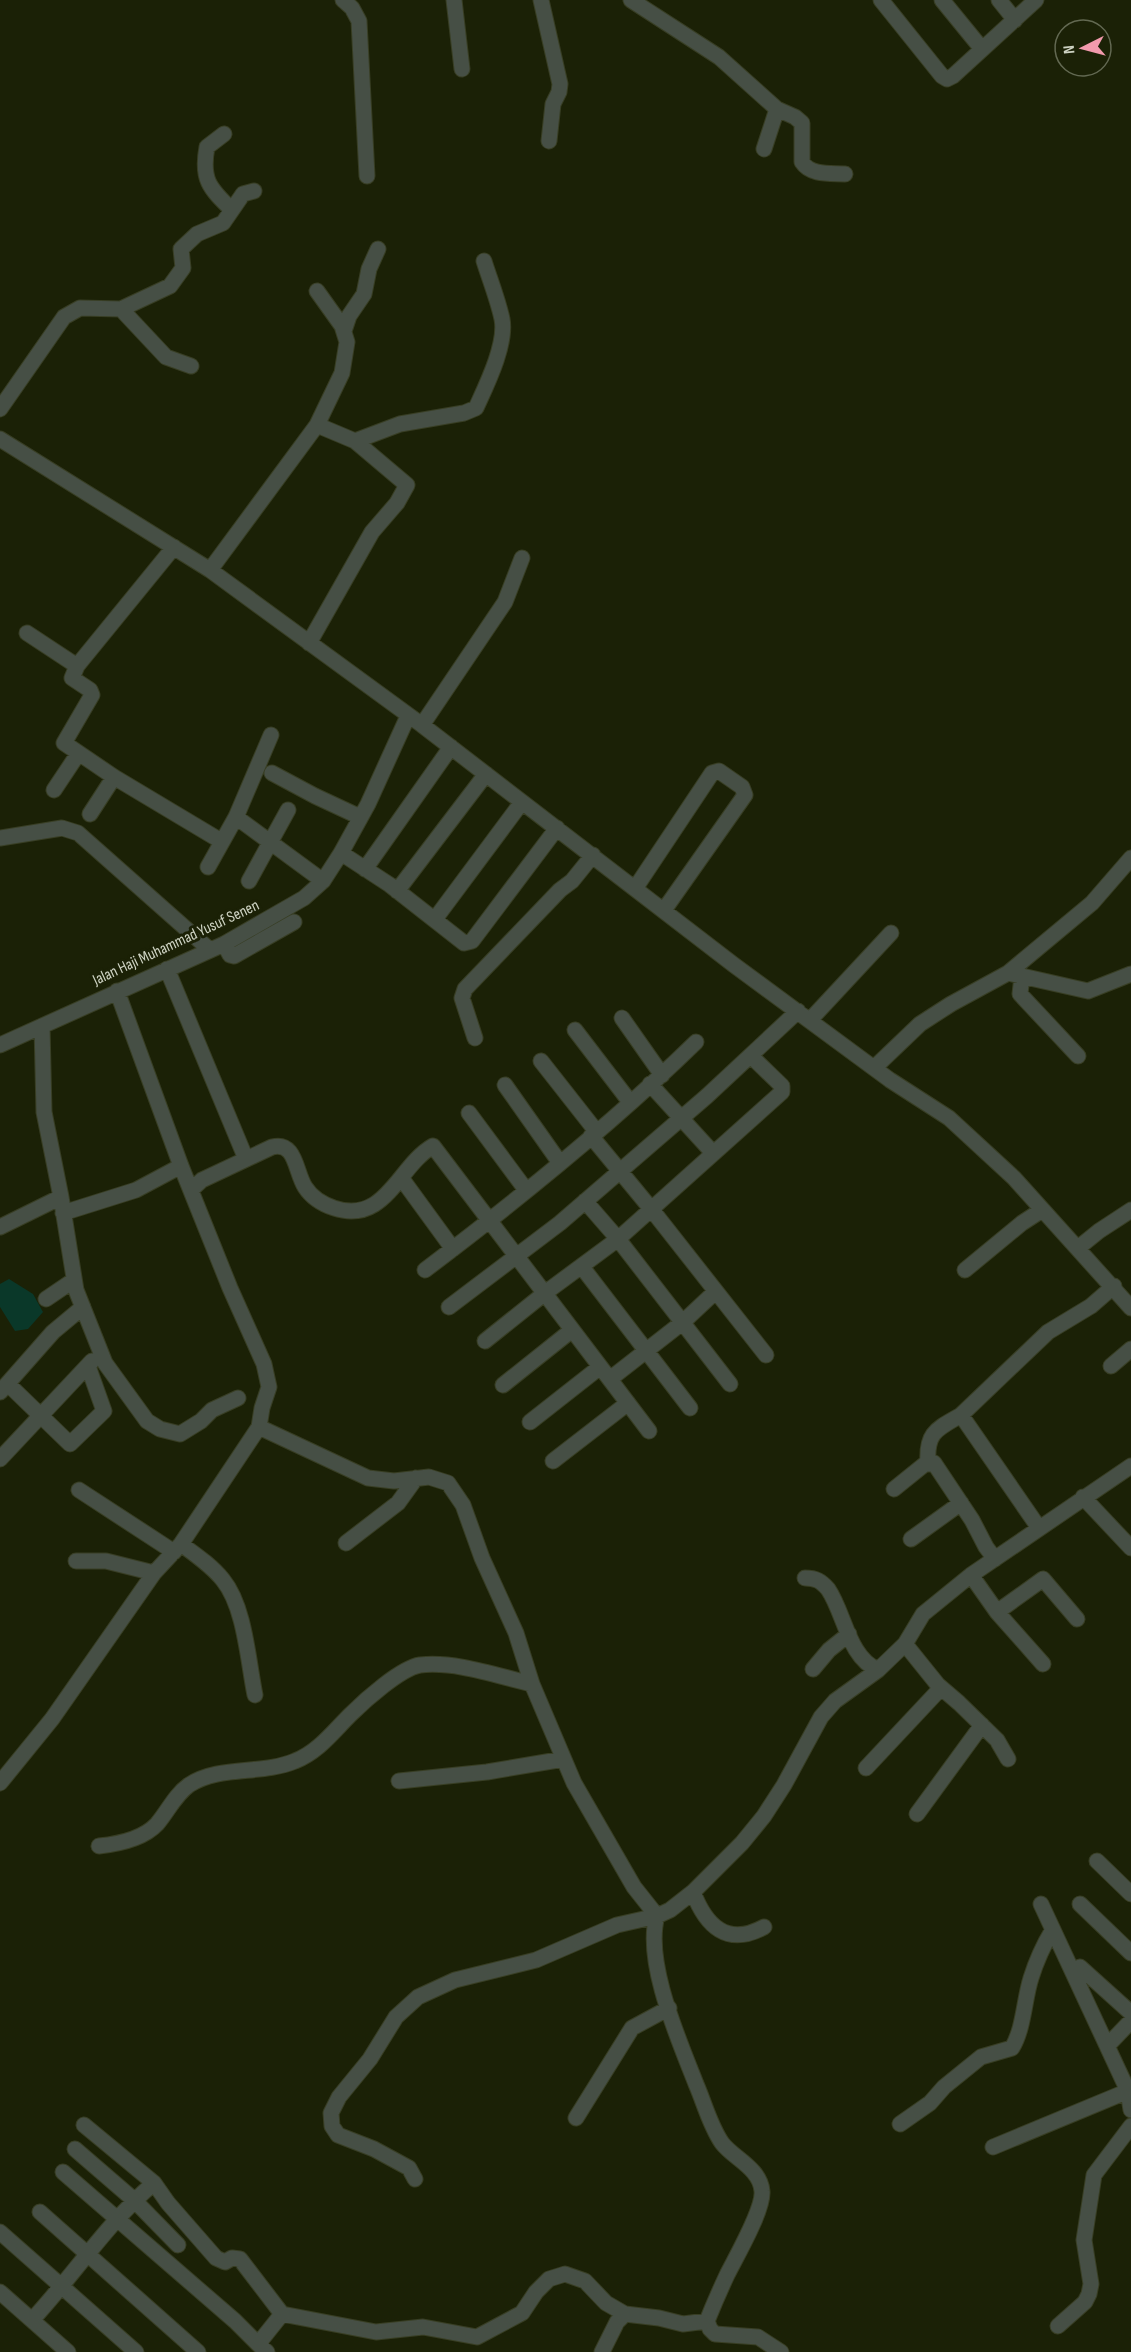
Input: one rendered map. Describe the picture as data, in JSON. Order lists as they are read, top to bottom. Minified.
{"streets":{"street":["Jalan Haji Muhammad Yusuf Senen"]},"north":"left"}
